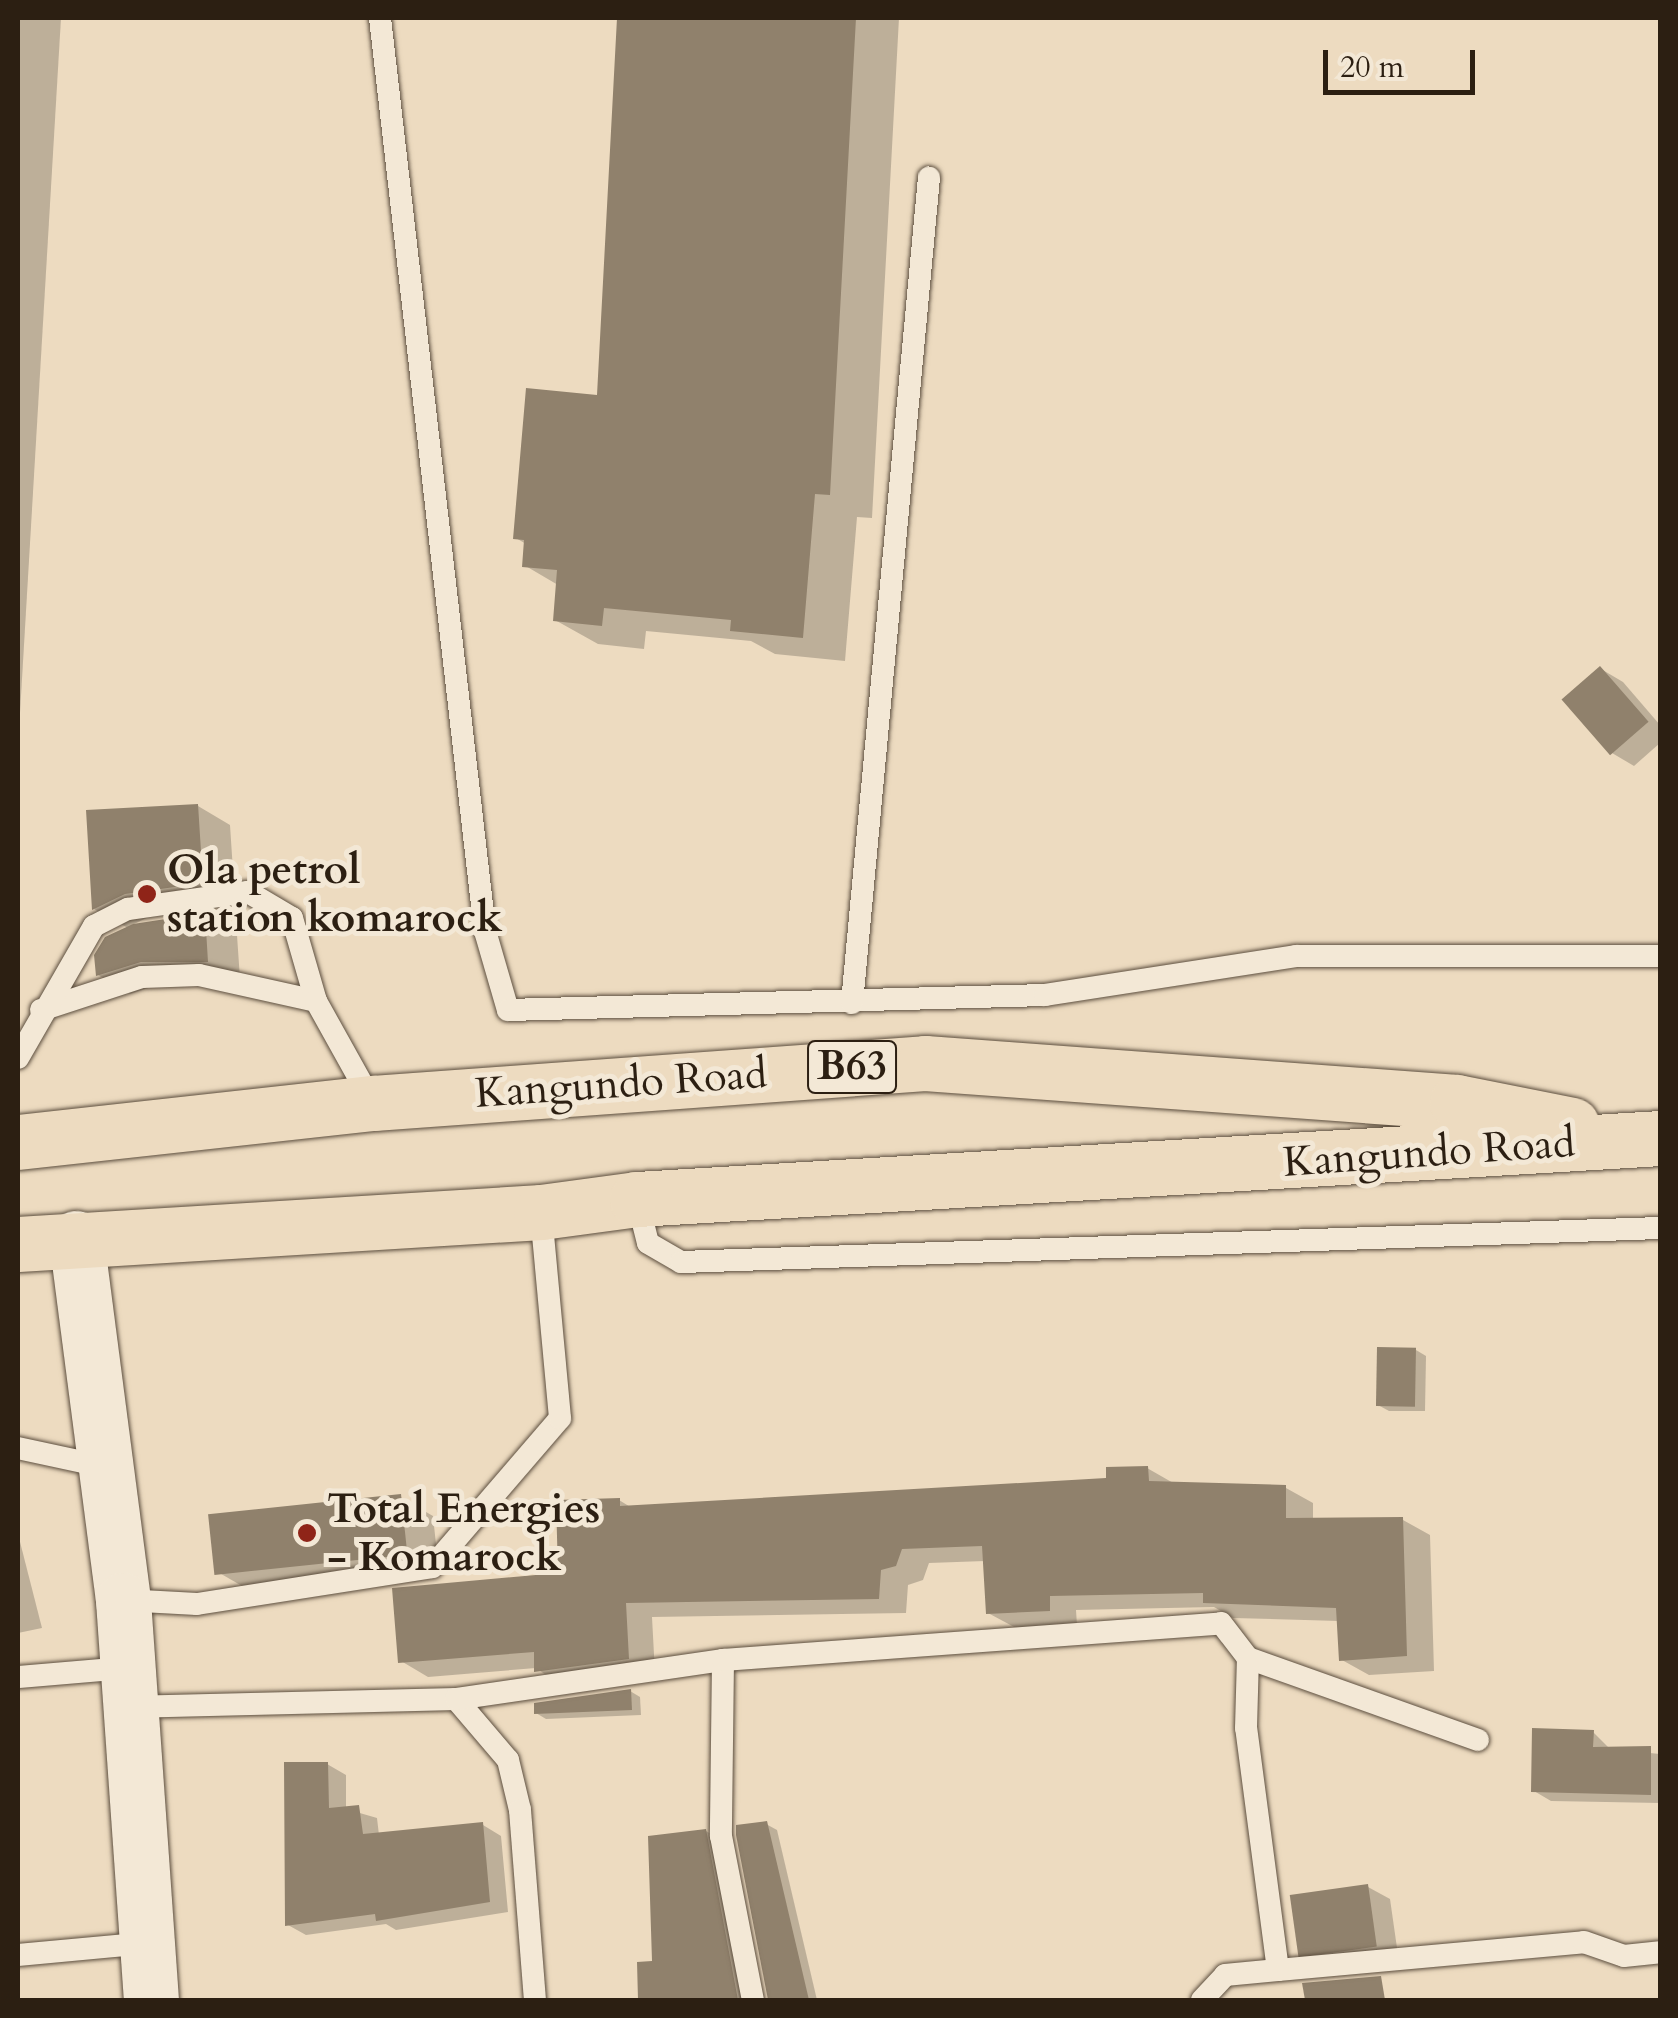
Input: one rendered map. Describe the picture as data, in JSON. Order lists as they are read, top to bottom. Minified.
{"streets":{"highway":["B63","Kangundo Road"]},"places":["Ola petrol station komarock","Total Energies - Komarock"],"scale_bar":"20 m"}
